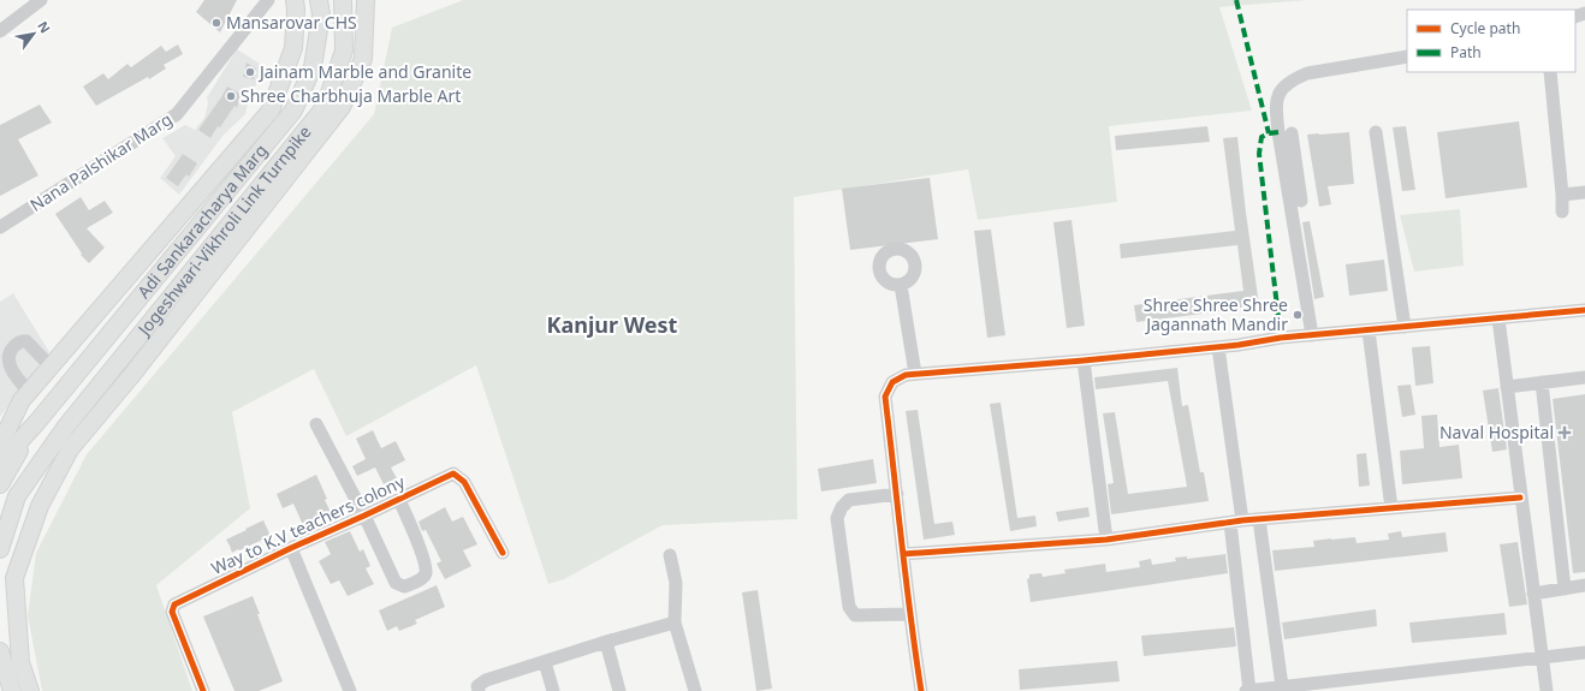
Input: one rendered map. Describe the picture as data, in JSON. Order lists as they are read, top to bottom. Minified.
{"streets":{"main road":["Adi Sankaracharya Marg","Jogeshwari-Vikhroli Link Turnpike"],"street":["Nana Palshikar Marg","Way to K.V teachers colony"]},"districts":["Kanjur West"],"places":{"other":["Mansarovar CHS","Jainam Marble and Granite","Shree Charbhuja Marble Art","Shree Shree Shree Jagannath Mandir"],"health":["Naval Hospital"]},"legend":["Cycle path","Path"],"north":"top right"}
